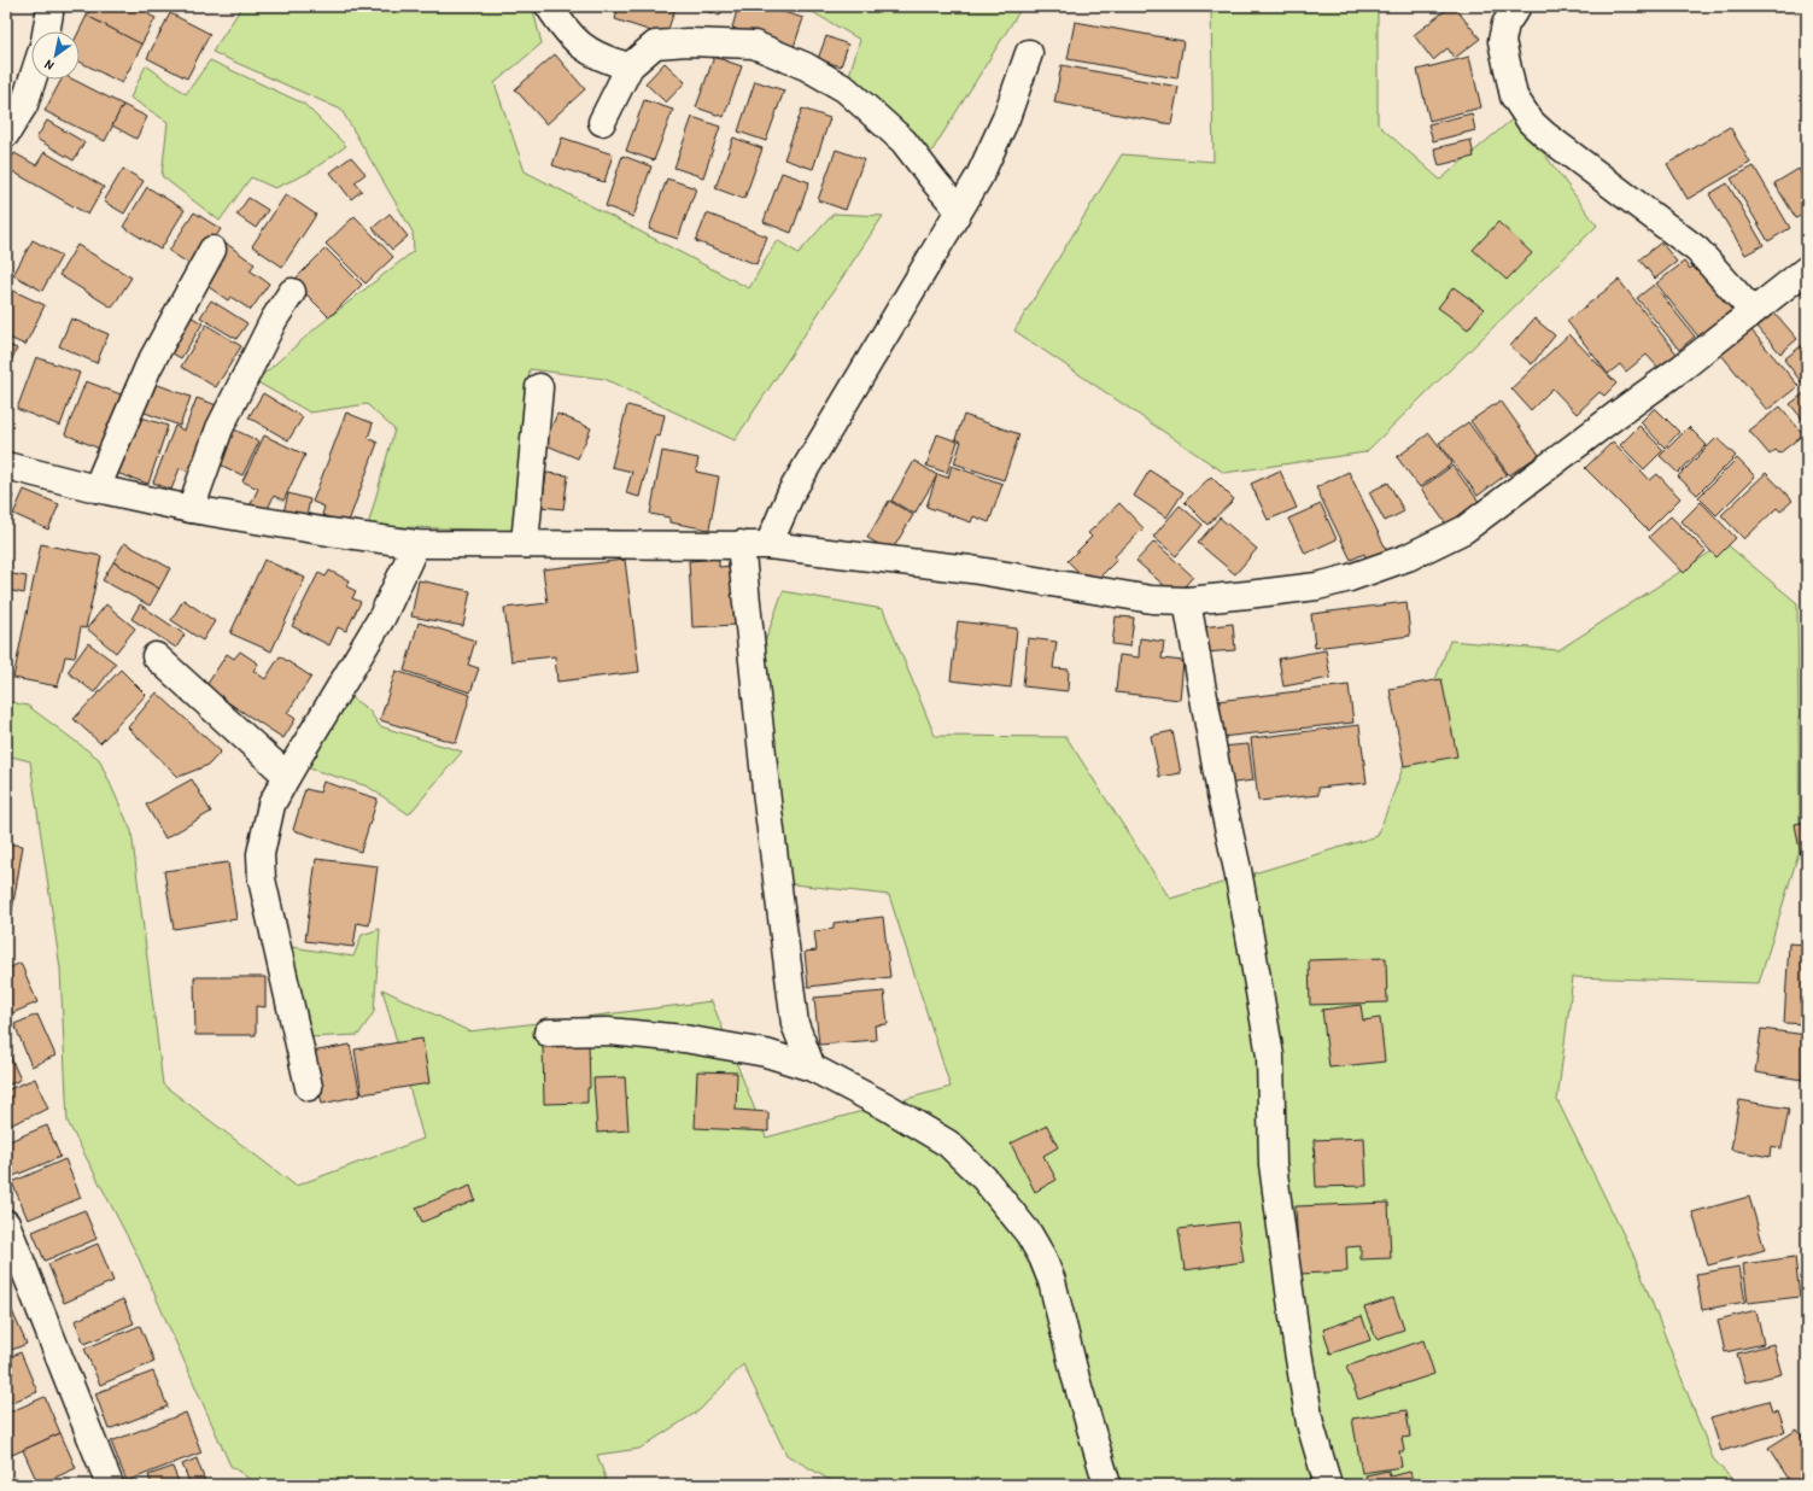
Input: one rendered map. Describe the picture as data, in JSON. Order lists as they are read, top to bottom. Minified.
{"north":"bottom left"}
